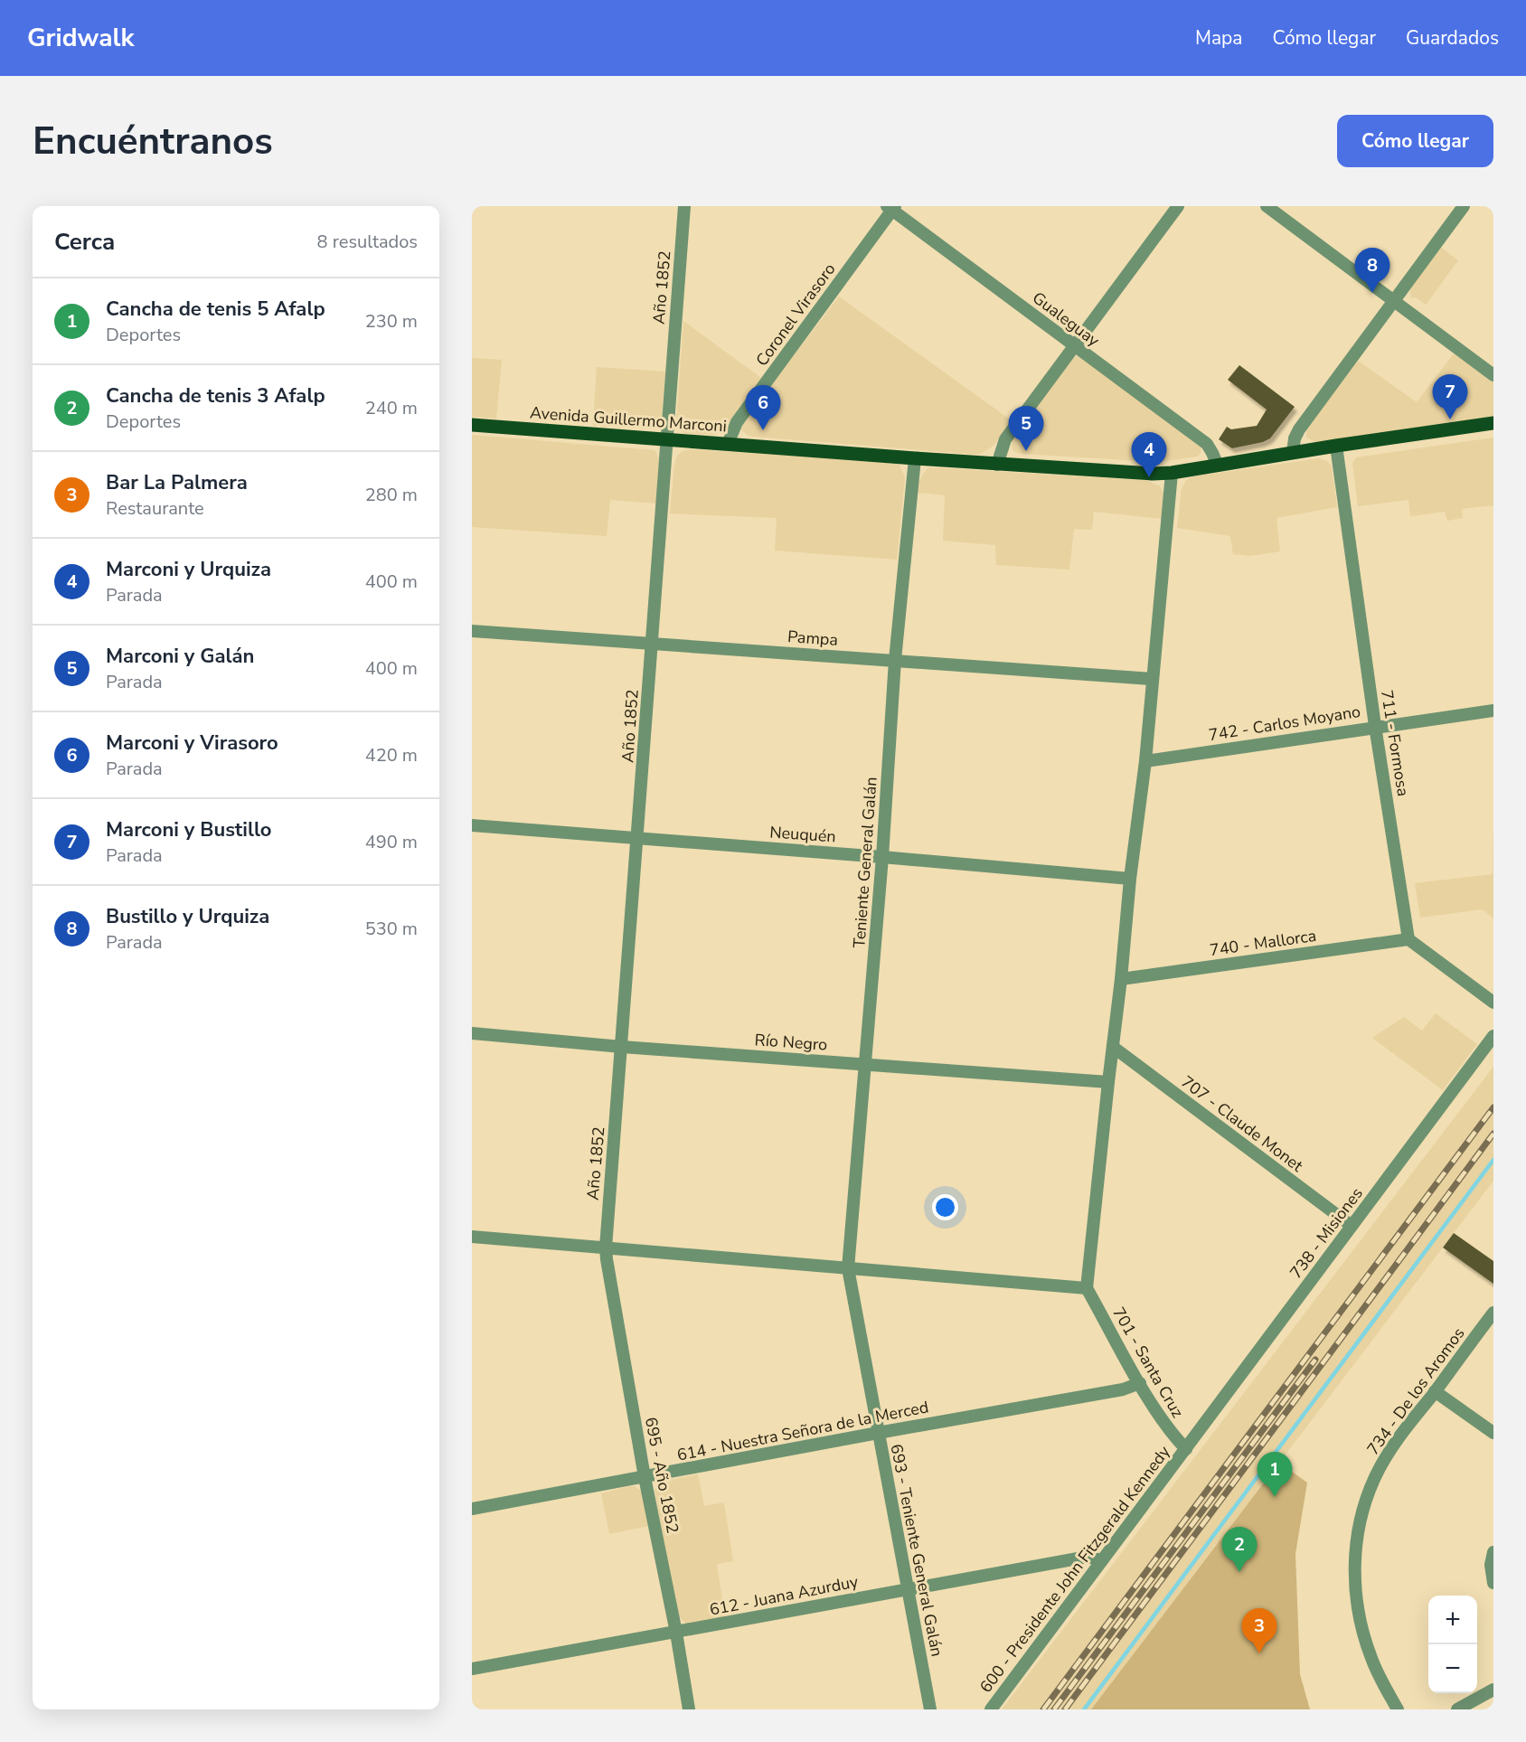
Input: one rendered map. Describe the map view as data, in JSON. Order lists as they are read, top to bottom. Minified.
{"streets":{"main road":["Avenida Guillermo Marconi"],"street":["Año 1852","Coronel Virasoro","Gualeguay","Pampa","742 - Carlos Moyano","711 - Formosa","Neuquén","Teniente General Galán","740 - Mallorca","Río Negro","707 - Claude Monet","738 - Misiones","701 - Santa Cruz","734 - De los Aromos","614 - Nuestra Señora de la Merced","695 - Año 1852","693 - Teniente General Galán","600 - Presidente John Fitzgerald Kennedy","612 - Juana Azurduy"]},"crossings":[["Año 1852","Avenida Guillermo Marconi"],["Año 1852","Pampa"],["Año 1852","Neuquén"],["Año 1852","Río Negro"],["Año 1852","695 - Año 1852"],["Coronel Virasoro","Gualeguay"],["Coronel Virasoro","Avenida Guillermo Marconi"],["Gualeguay","Avenida Guillermo Marconi"],["Avenida Guillermo Marconi","711 - Formosa"],["Avenida Guillermo Marconi","Teniente General Galán"],["Pampa","Teniente General Galán"],["742 - Carlos Moyano","711 - Formosa"],["711 - Formosa","740 - Mallorca"],["Neuquén","Teniente General Galán"],["Teniente General Galán","Río Negro"],["Teniente General Galán","693 - Teniente General Galán"],["707 - Claude Monet","738 - Misiones"],["738 - Misiones","701 - Santa Cruz"],["738 - Misiones","600 - Presidente John Fitzgerald Kennedy"],["701 - Santa Cruz","614 - Nuestra Señora de la Merced"],["701 - Santa Cruz","600 - Presidente John Fitzgerald Kennedy"],["614 - Nuestra Señora de la Merced","695 - Año 1852"],["614 - Nuestra Señora de la Merced","693 - Teniente General Galán"],["695 - Año 1852","612 - Juana Azurduy"],["693 - Teniente General Galán","612 - Juana Azurduy"],["600 - Presidente John Fitzgerald Kennedy","612 - Juana Azurduy"]],"page":{"header":"Gridwalk","nav":["Mapa","Cómo llegar","Guardados"],"buttons":"Cómo llegar","title":"Encuéntranos","heading":["Cerca","8 resultados"],"pins":["8","7","6","5","4","1","2","3"],"list":[{"mark":"1","name":"Cancha de tenis 5 Afalp","note":"Deportes","value":"230 m"},{"mark":"2","name":"Cancha de tenis 3 Afalp","note":"Deportes","value":"240 m"},{"mark":"3","name":"Bar La Palmera","note":"Restaurante","value":"280 m"},{"mark":"4","name":"Marconi y Urquiza","note":"Parada","value":"400 m"},{"mark":"5","name":"Marconi y Galán","note":"Parada","value":"400 m"},{"mark":"6","name":"Marconi y Virasoro","note":"Parada","value":"420 m"},{"mark":"7","name":"Marconi y Bustillo","note":"Parada","value":"490 m"},{"mark":"8","name":"Bustillo y Urquiza","note":"Parada","value":"530 m"}],"map_buttons":["+","−"]}}
